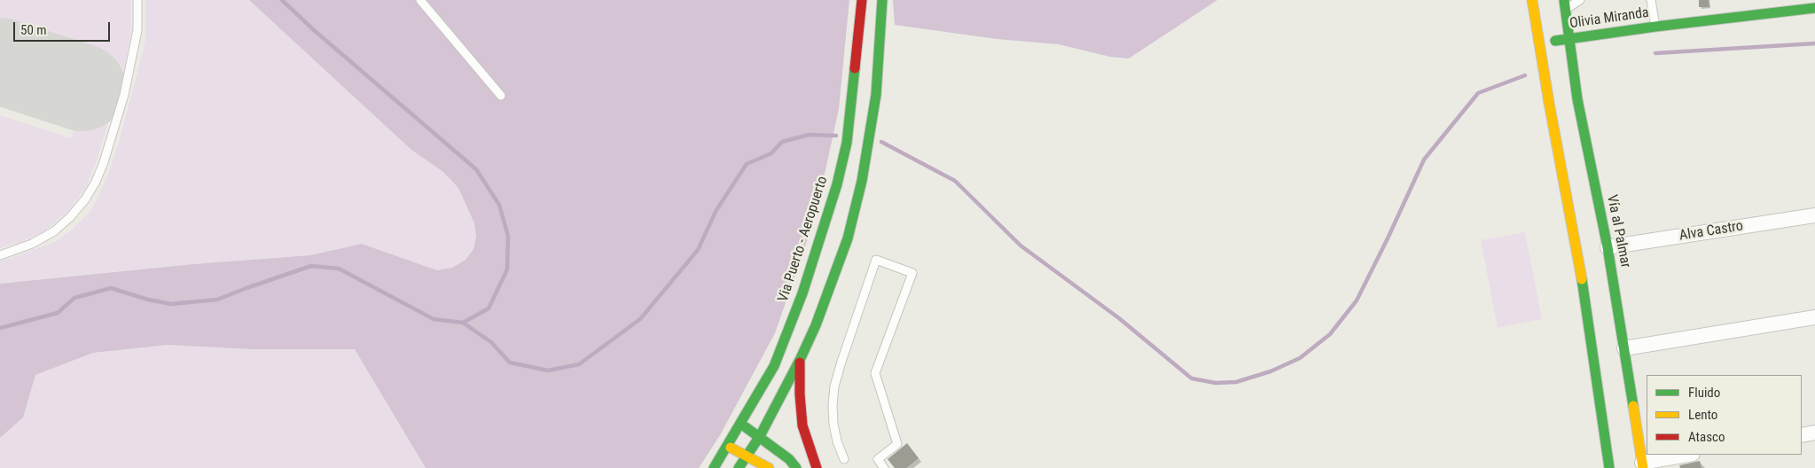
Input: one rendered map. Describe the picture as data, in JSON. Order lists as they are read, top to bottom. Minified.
{"streets":{"main road":["Olivia Miranda","Vía al Palmar","Via Puerto - Aeropuerto"],"street":["Alva Castro"]},"crossings":[["Olivia Miranda","Vía al Palmar"],["Vía al Palmar","Alva Castro"]],"legend":["Fluido","Lento","Atasco"],"scale_bar":"50 m"}
